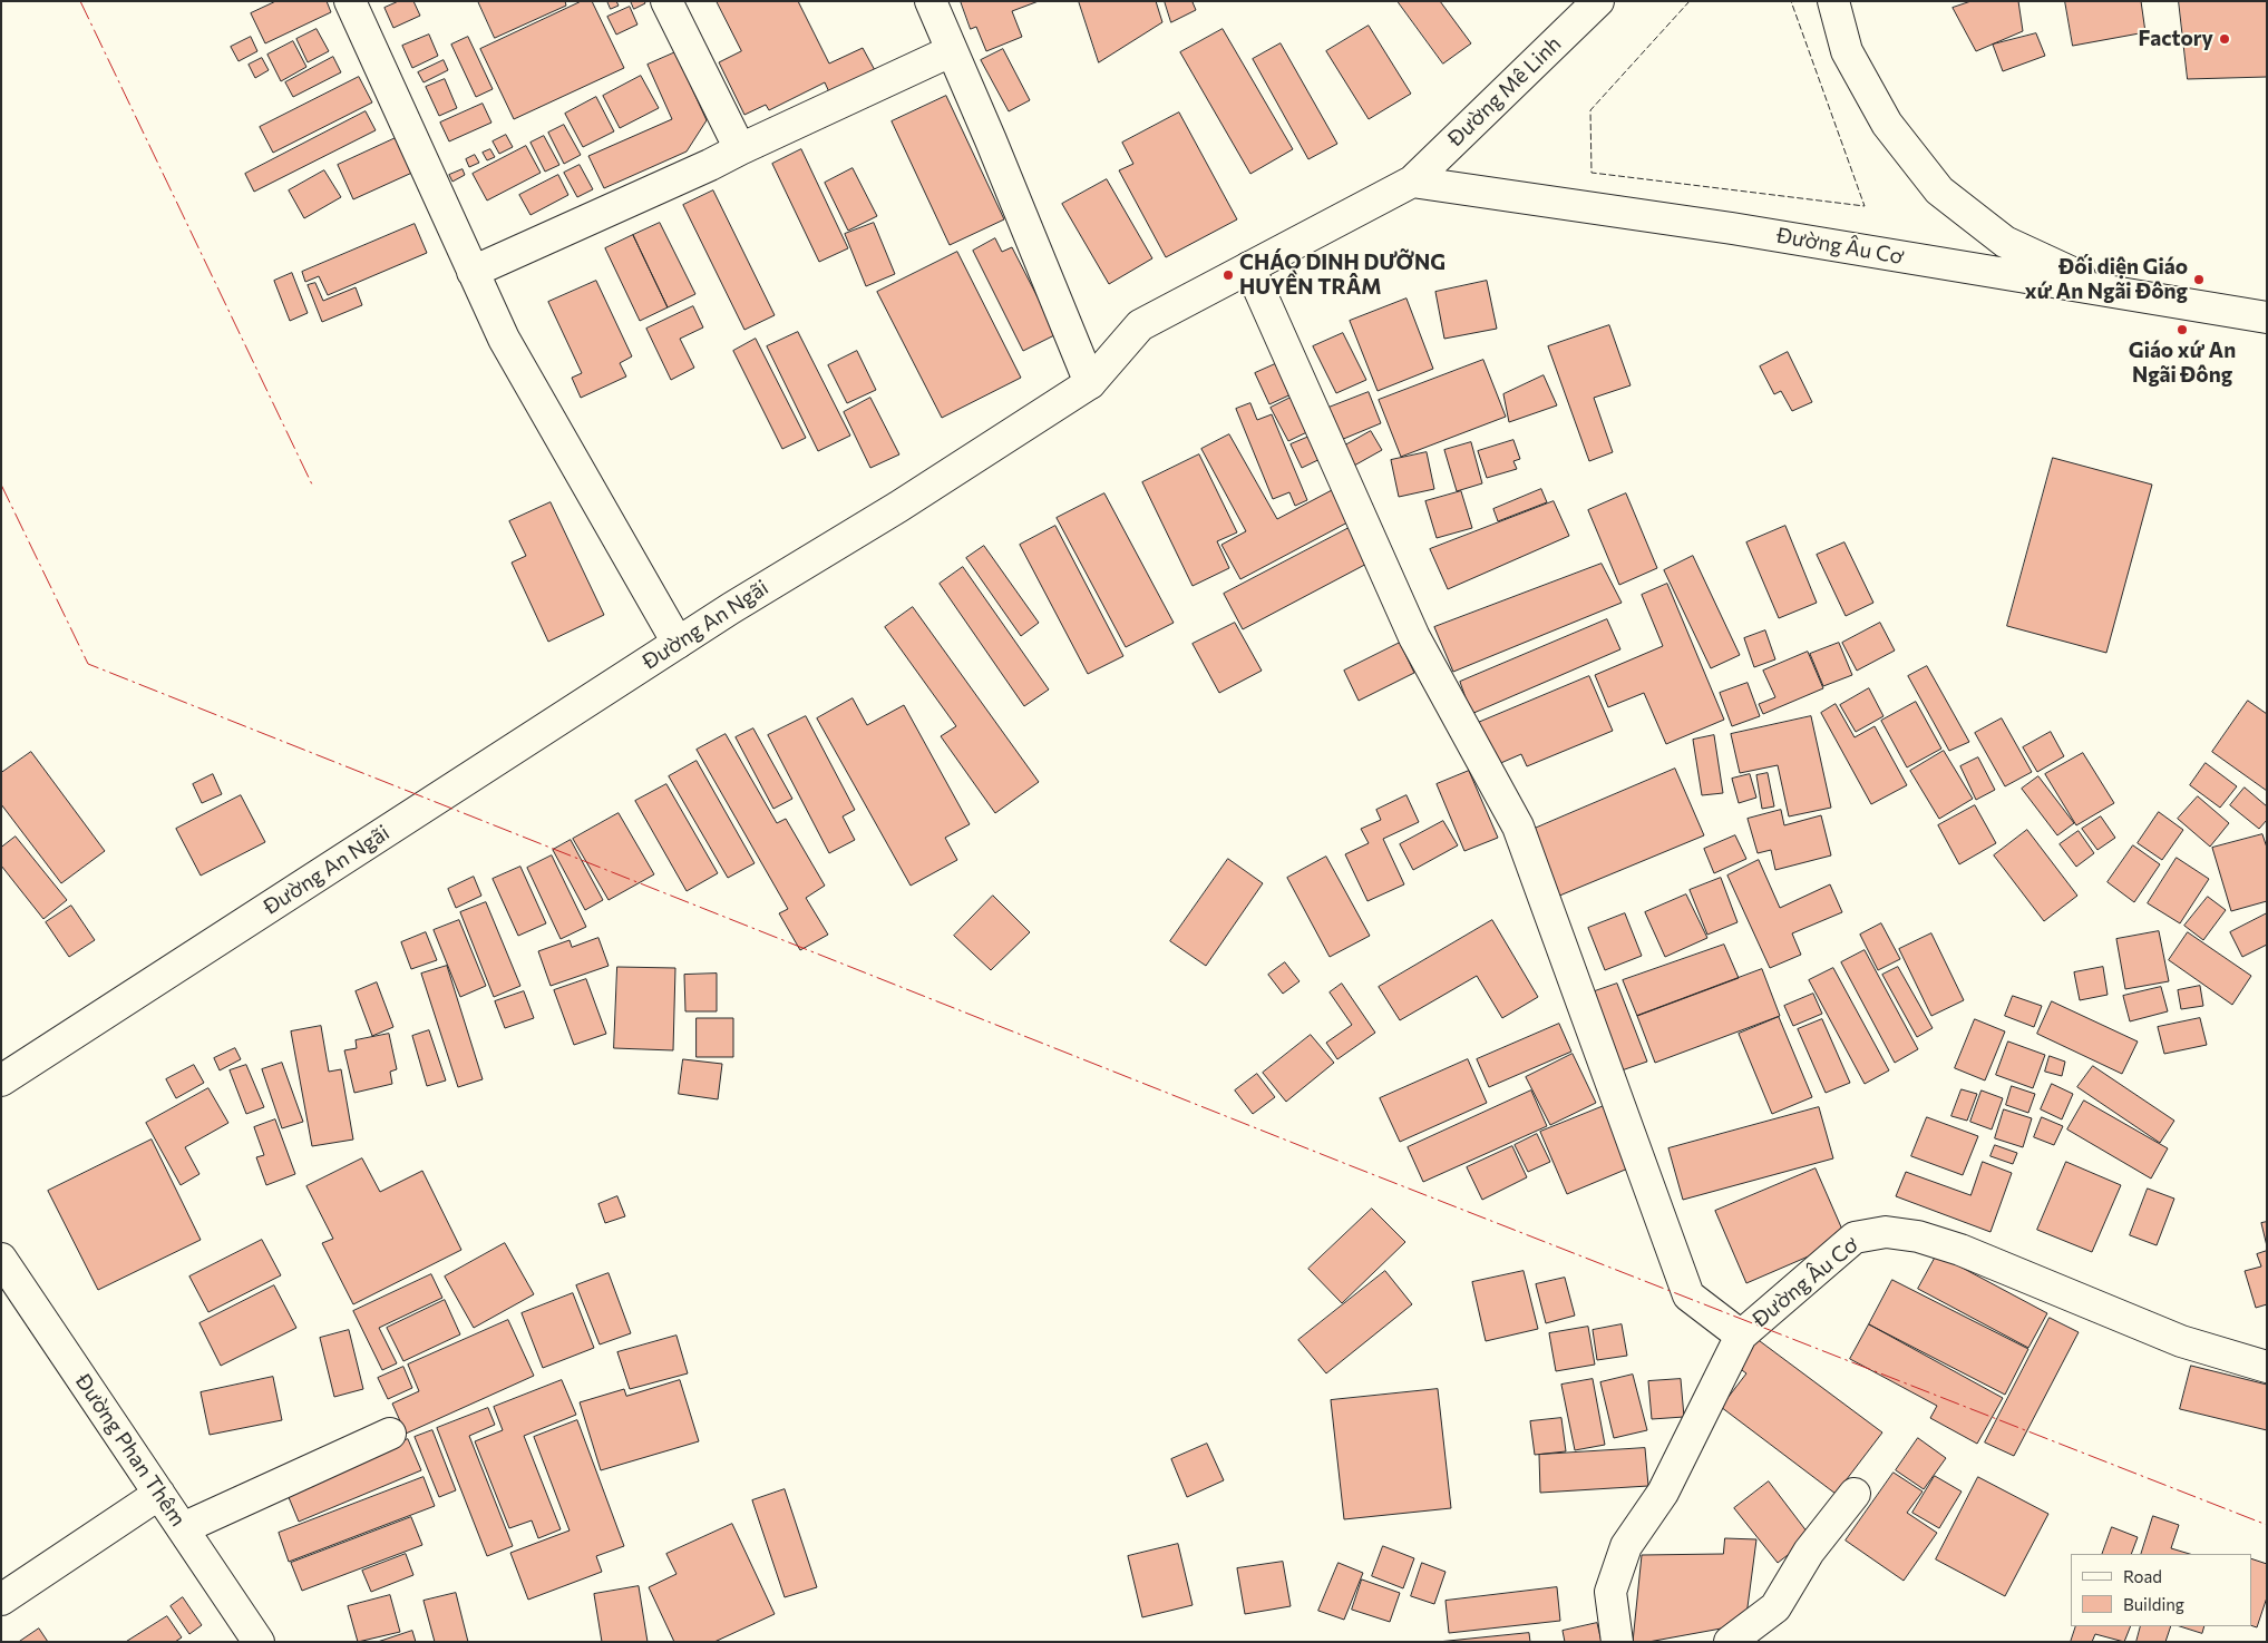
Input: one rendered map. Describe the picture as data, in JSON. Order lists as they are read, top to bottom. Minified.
{"streets":{"street":["Đường Mê Linh","Đường Âu Cơ","Đường An Ngãi","Đường Phan Thêm"]},"crossings":[["Đường Mê Linh","Đường Âu Cơ"],["Đường Mê Linh","Đường An Ngãi"],["Đường Âu Cơ","Đường An Ngãi"]],"places":["Factory","CHÁO DINH DƯỠNG HUYỀN TRÂM","Đối diện Giáo xứ An Ngãi Đông","Giáo xứ An Ngãi Đông"],"legend":["Road","Building"]}
